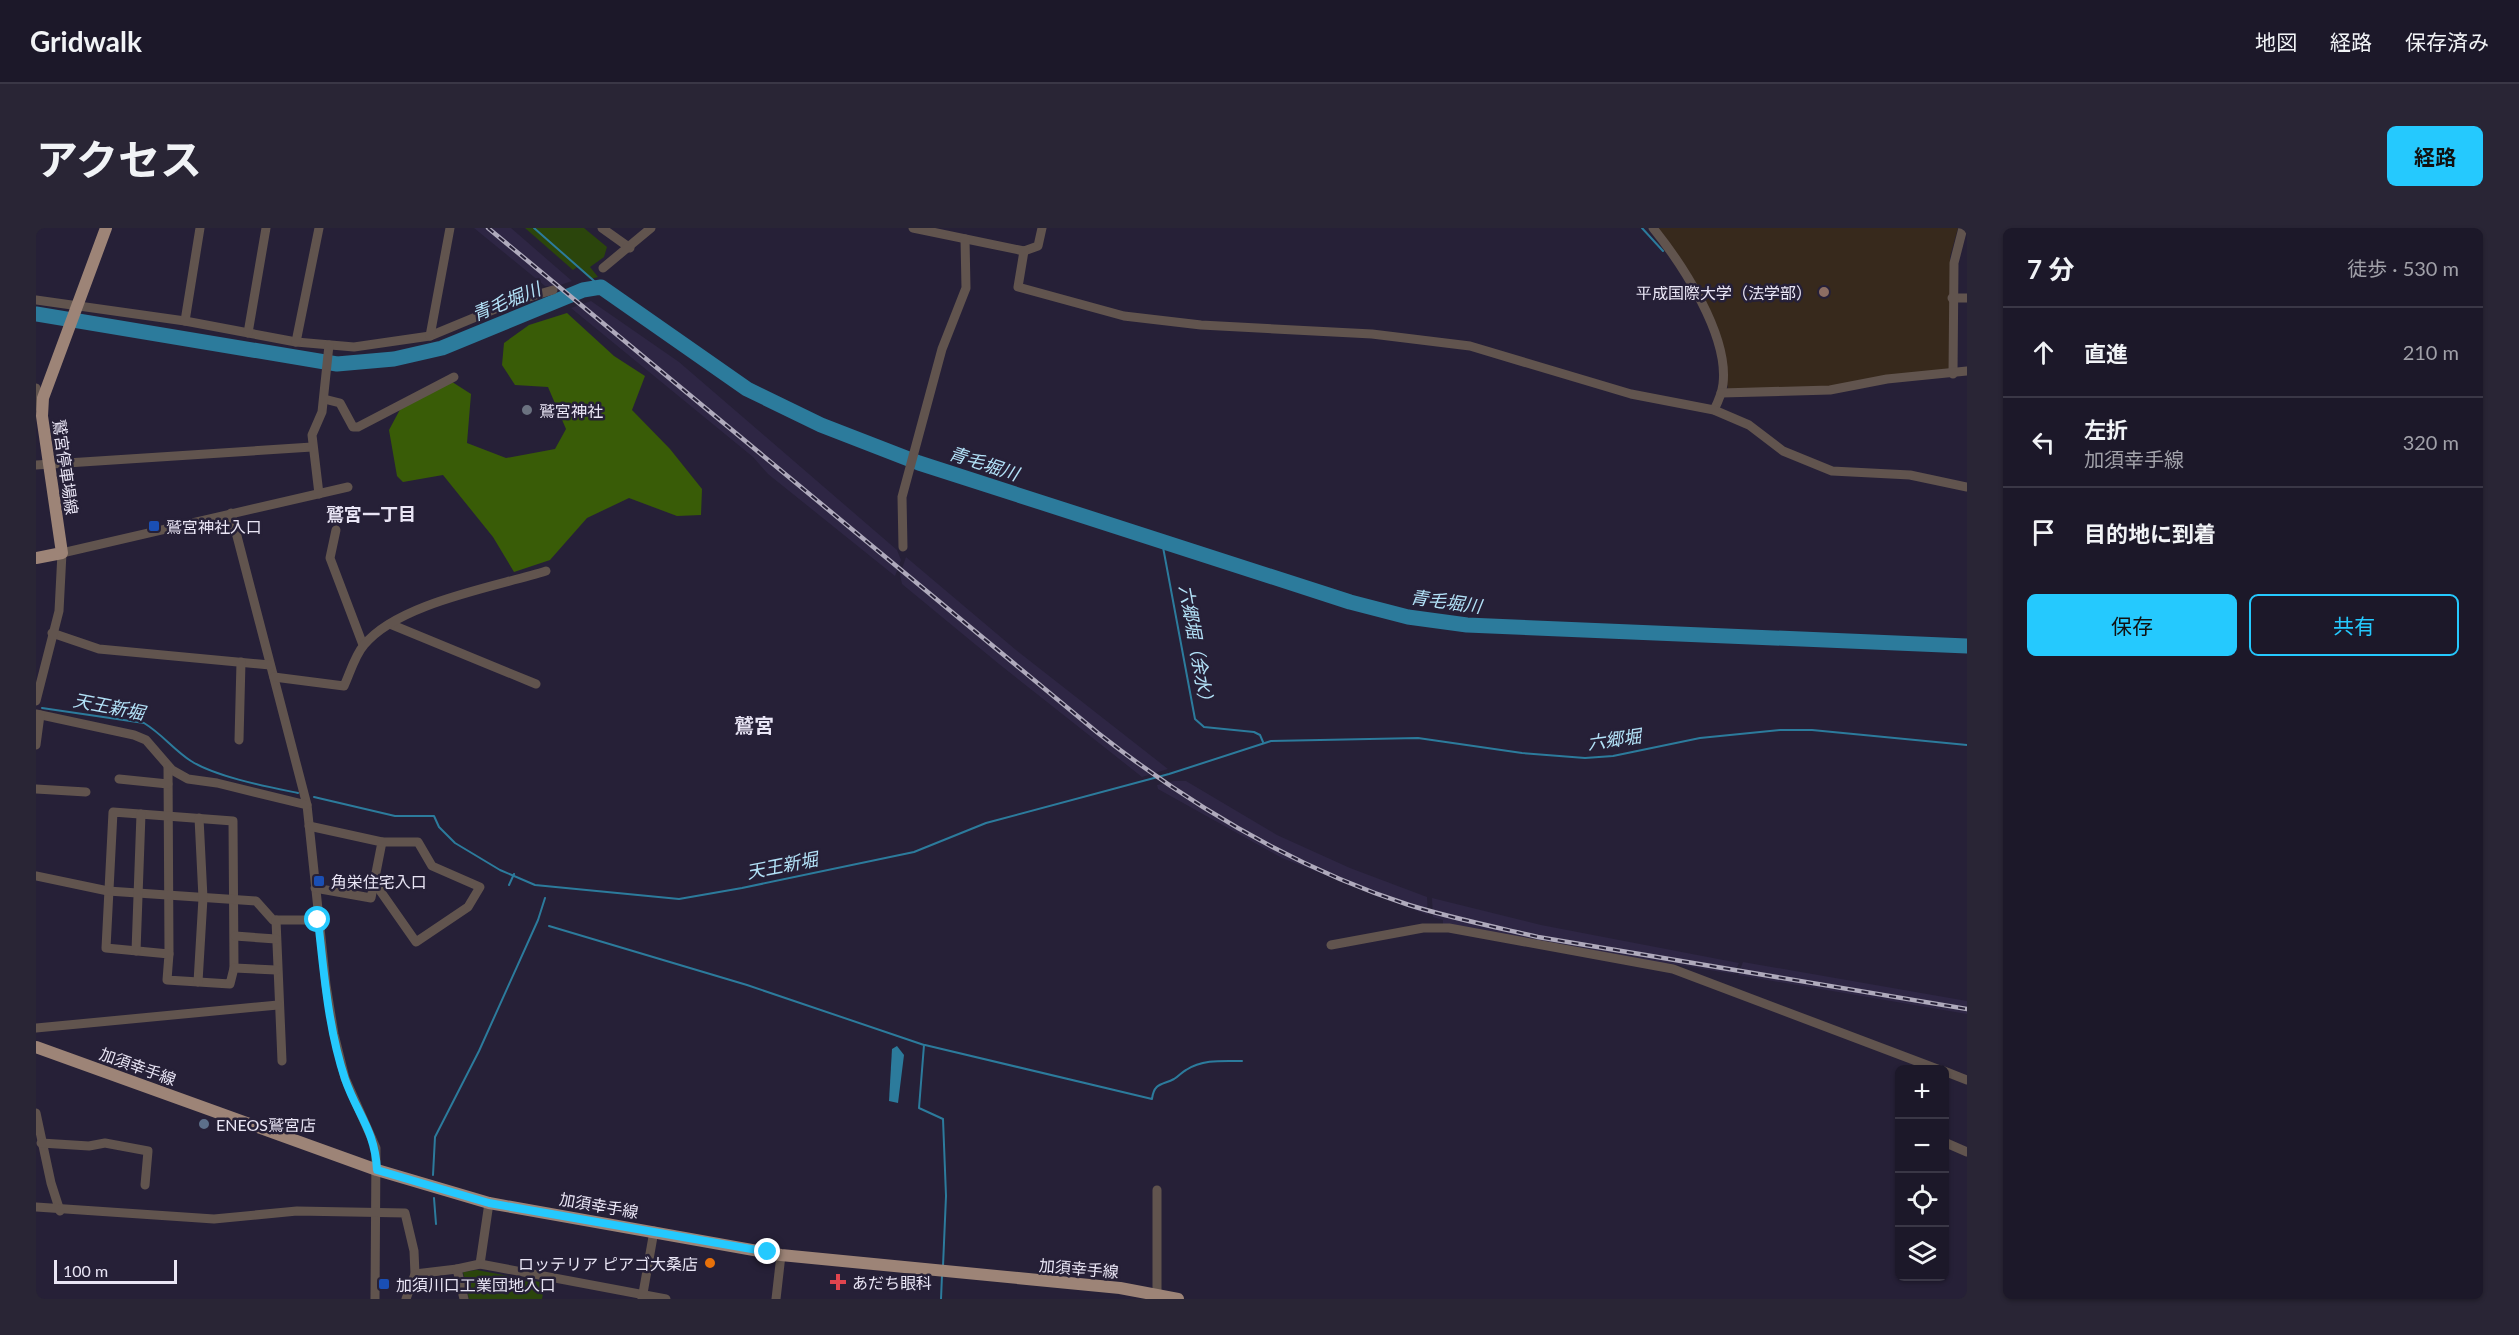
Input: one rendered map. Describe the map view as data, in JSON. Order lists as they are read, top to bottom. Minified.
{"streets":{"main road":["鷲宮停車場線","加須幸手線"]},"districts":["鷲宮一丁目","鷲宮"],"water":["青毛堀川","六郷堀（余水）","天王新堀","六郷堀"],"places":{"other":["平成国際大学（法学部）","鷲宮神社","ENEOS鷲宮店","ロッテリア ピアゴ大桑店"],"transit":["鷲宮神社入口","角栄住宅入口","加須川口工業団地入口"],"health":["あだち眼科"]},"scale_bar":"100 m","page":{"header":"Gridwalk","nav":["地図","経路","保存済み"],"title":"アクセス","buttons":["経路",["保存","共有"]],"heading":["7 分","徒歩 · 530 m"],"list":[["直進","210 m"],["左折","加須幸手線","320 m"],"目的地に到着"],"map_buttons":["+","−"],"scale":"100 m"}}
